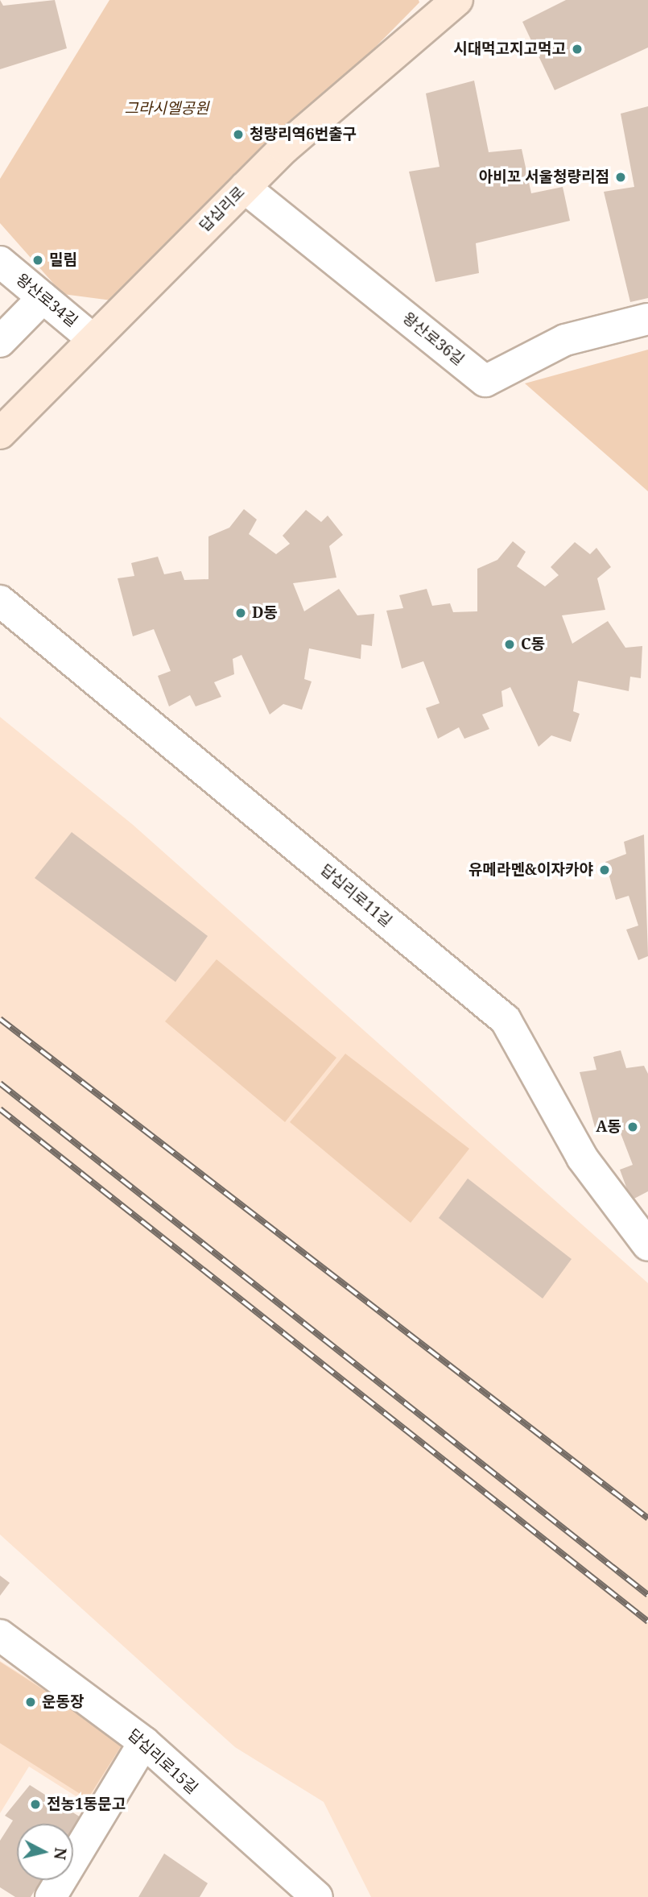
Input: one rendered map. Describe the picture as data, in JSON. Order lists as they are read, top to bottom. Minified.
{"streets":{"main road":["답십리로"],"street":["왕산로34길","왕산로36길","답십리로11길","답십리로15길"]},"crossings":[["답십리로","왕산로34길"],["답십리로","왕산로36길"]],"parks":["그라시엘공원"],"places":["시대먹고지고먹고","청량리역6번출구","아비꼬 서울청량리점","밀림","D동","C동","유메라멘&이자카야","A동","운동장","전농1동문고"],"north":"right"}
